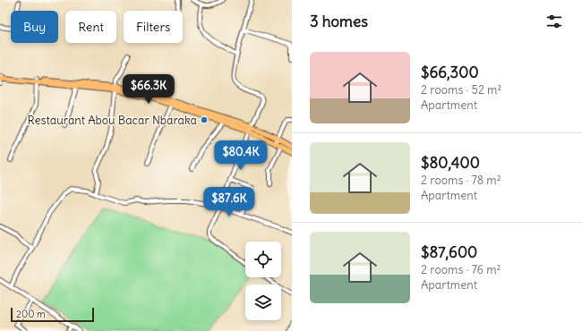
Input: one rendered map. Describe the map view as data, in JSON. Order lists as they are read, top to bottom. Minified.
{"places":["Restaurant Abou Bacar Nbaraka"],"scale_bar":"200 m","page":{"heading":"3 homes","chip":["Buy","Rent","Filters"],"list":[{"name":"$66,300","note":"2 rooms · 52 m² · Apartment"},{"name":"$80,400","note":"2 rooms · 78 m² · Apartment"},{"name":"$87,600","note":"2 rooms · 76 m² · Apartment"}],"price":["$66.3K","$80.4K","$87.6K"],"scale":"200 m"}}
